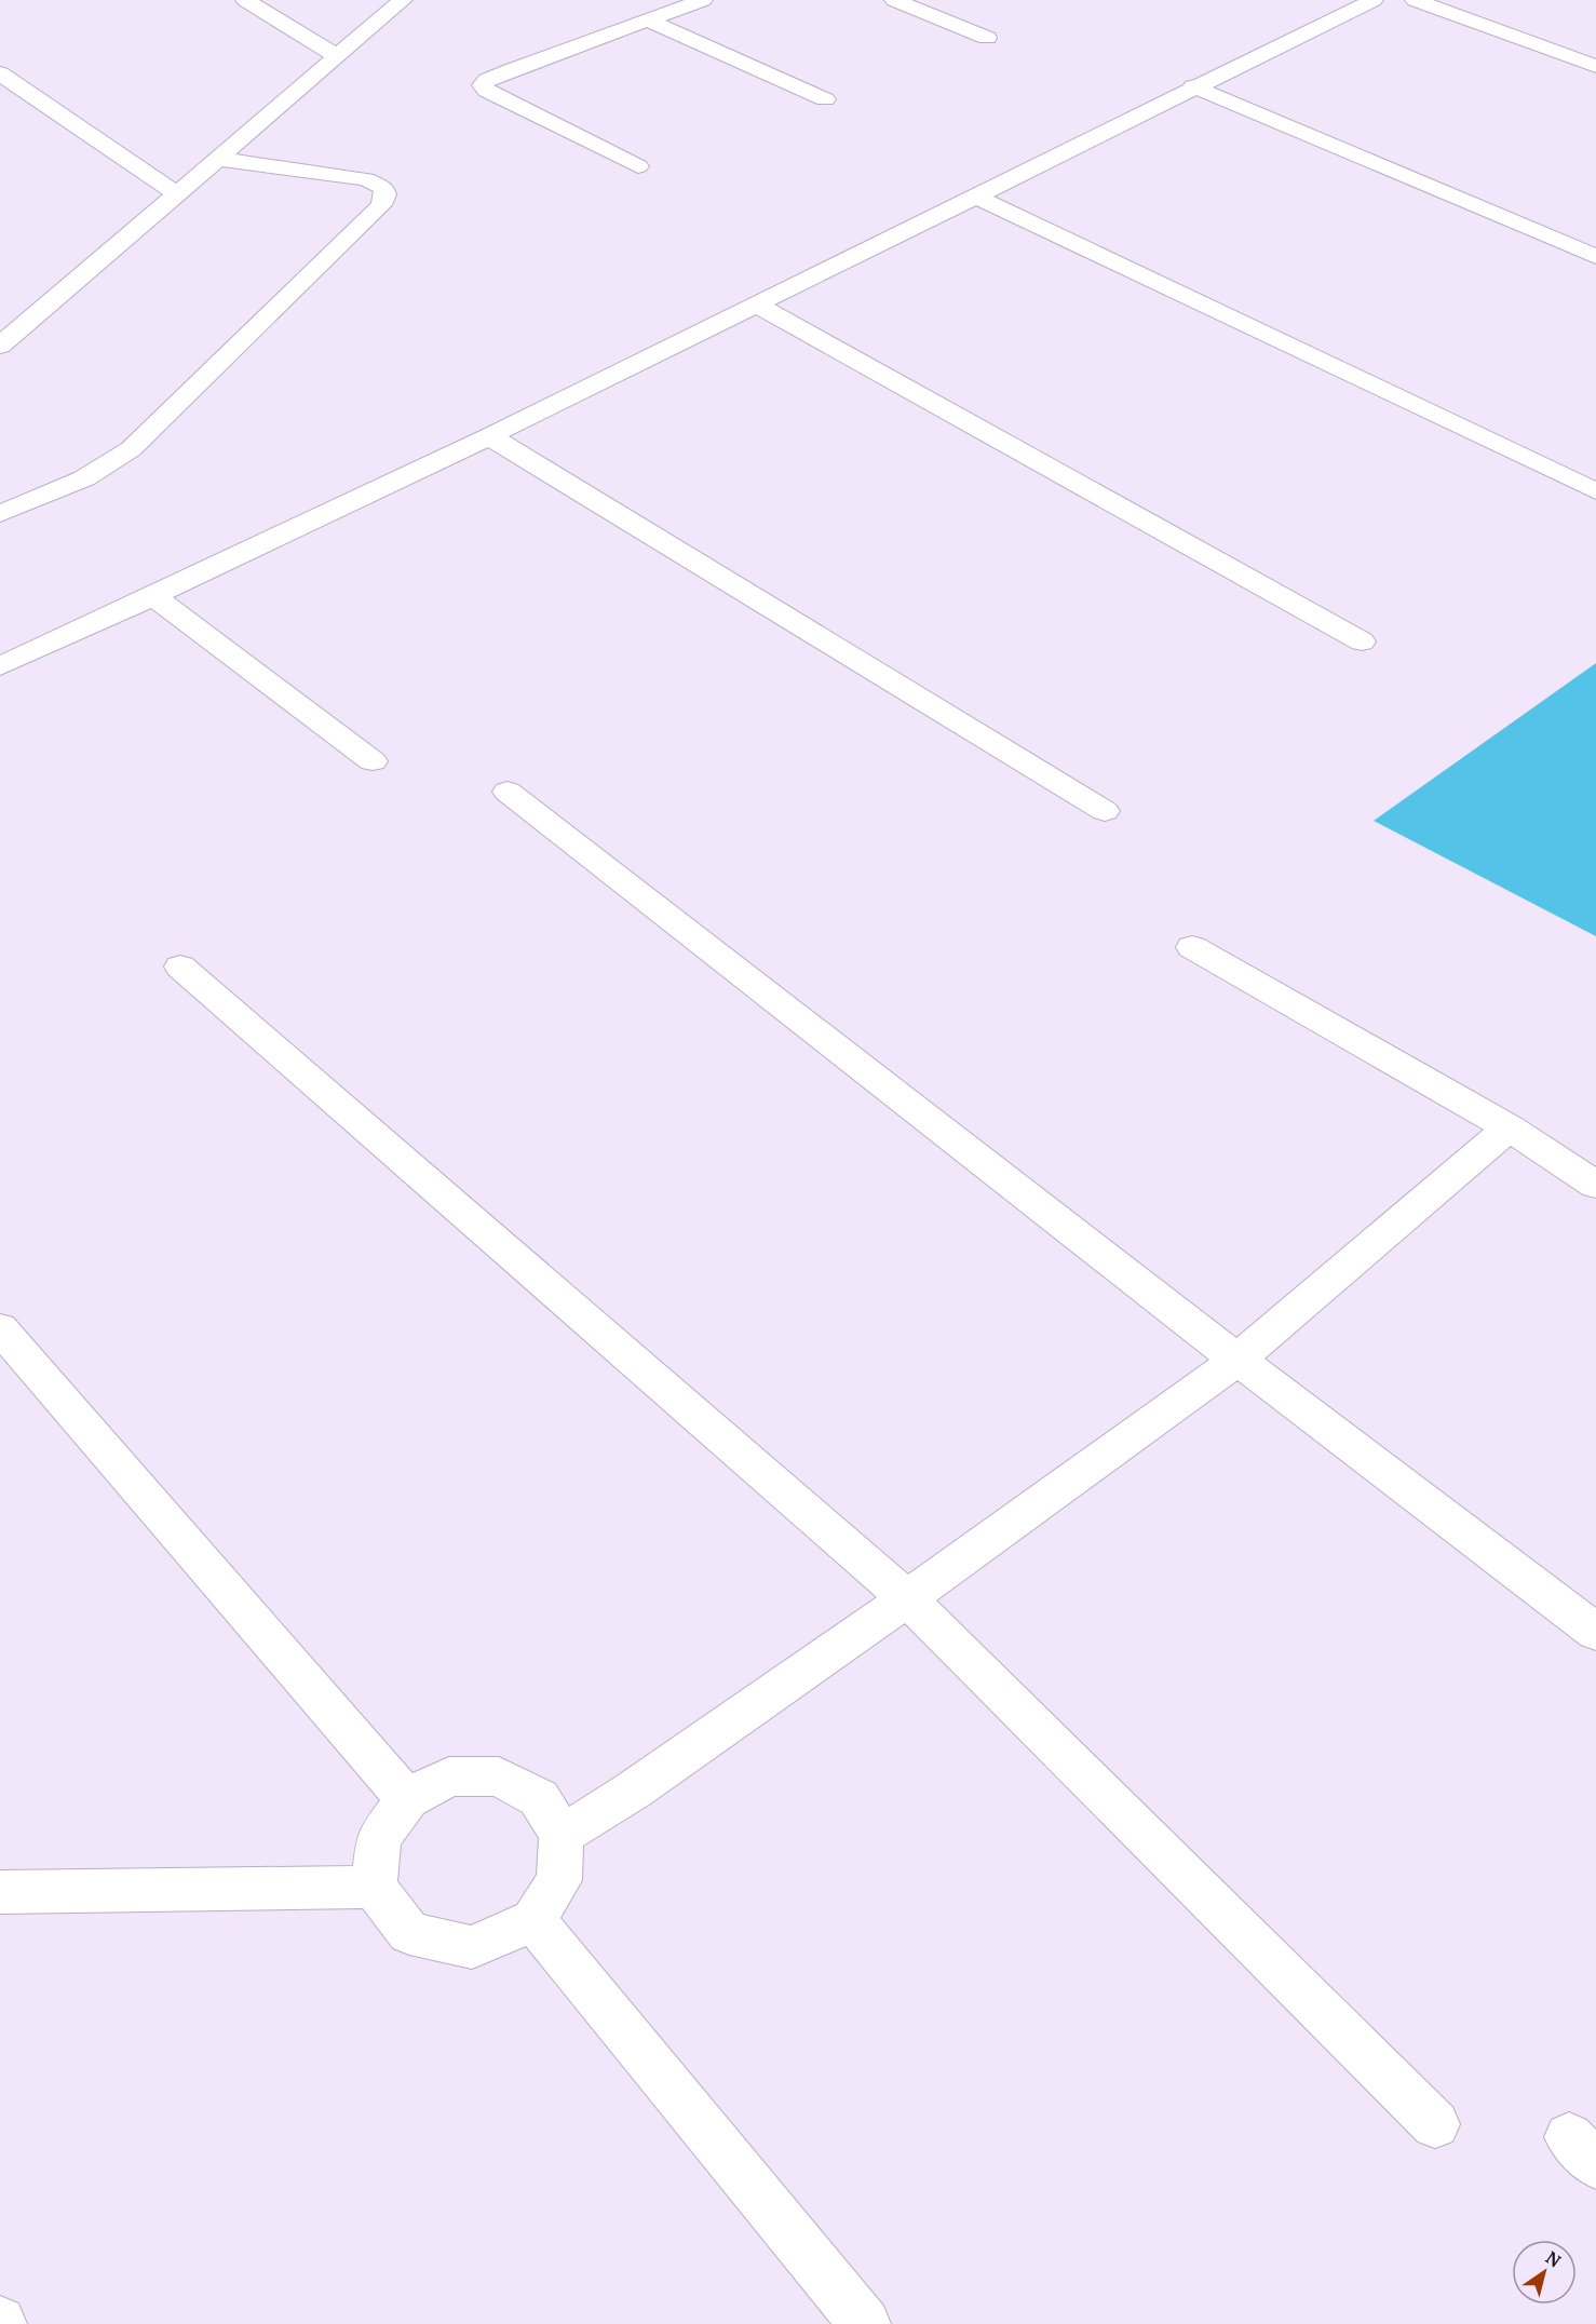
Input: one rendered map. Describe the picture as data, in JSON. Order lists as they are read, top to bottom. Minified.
{"north":"top right"}
